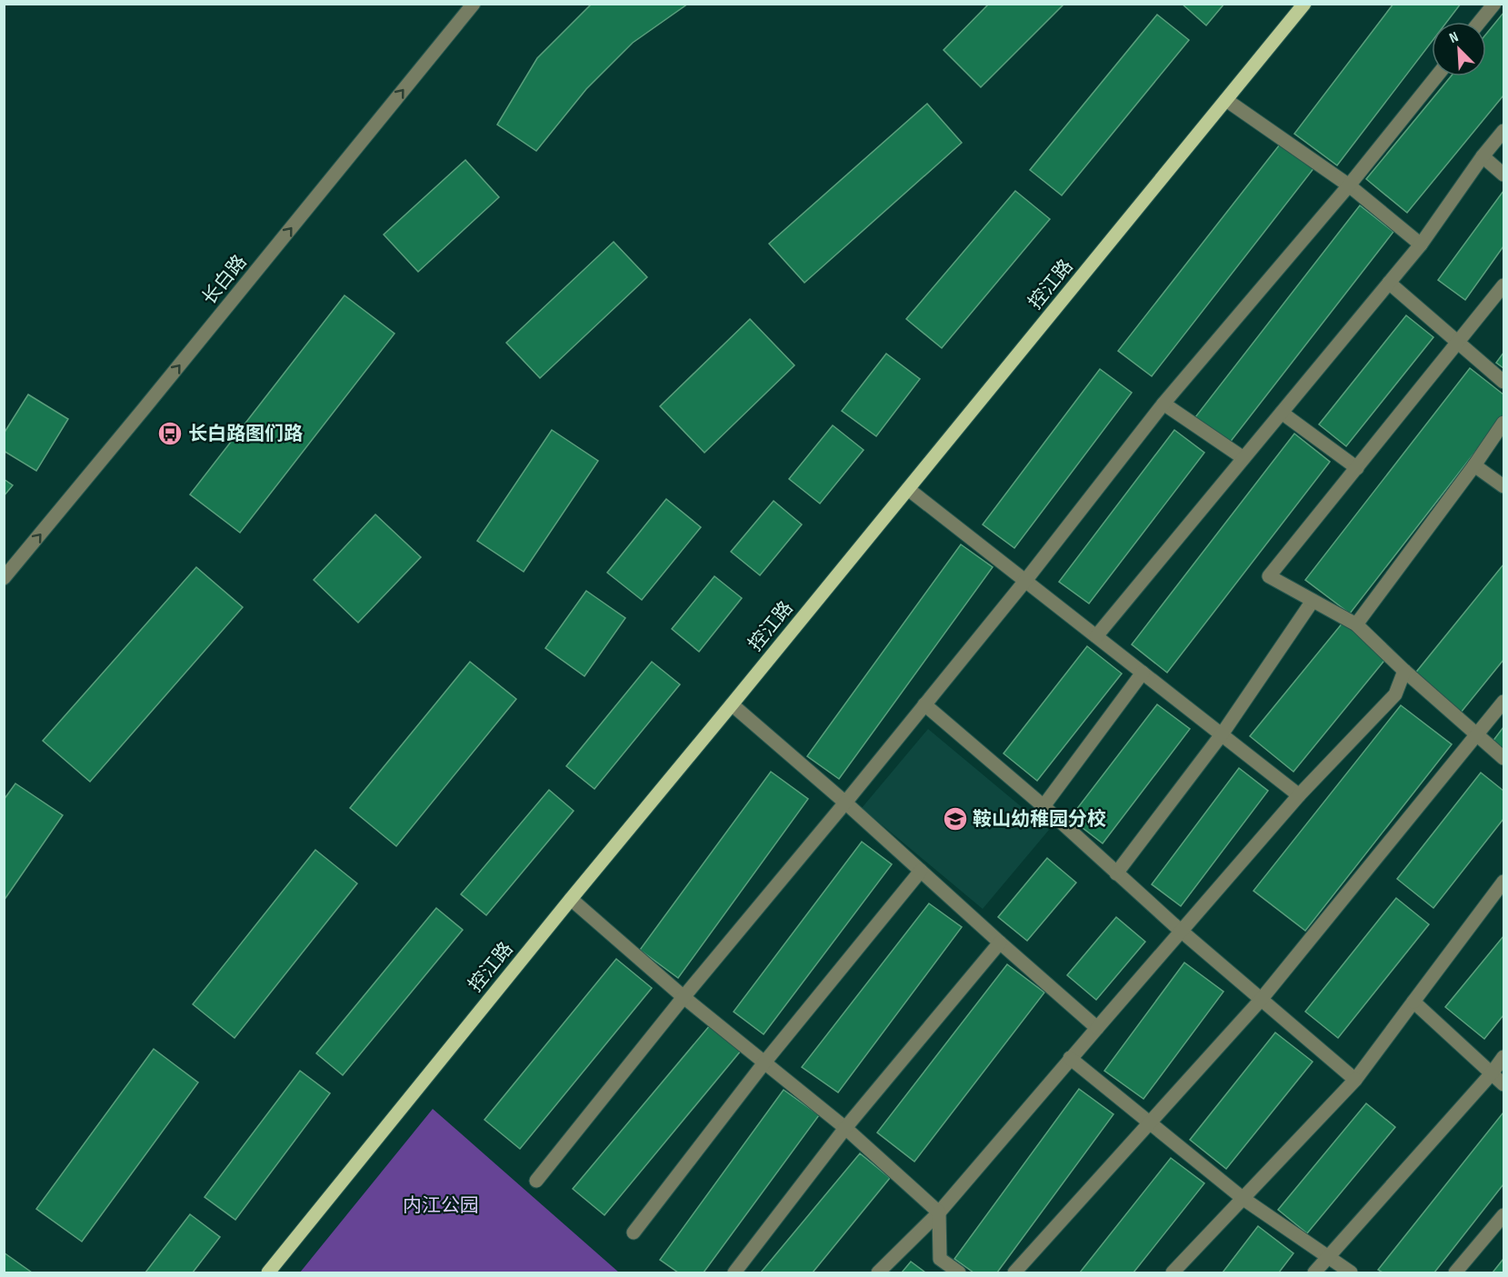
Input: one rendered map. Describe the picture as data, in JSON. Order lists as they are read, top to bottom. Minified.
{"streets":{"main road":["控江路"],"street":["长白路"]},"one_way":["长白路"],"parks":["内江公园"],"places":{"bus stop":["长白路图们路"],"school or university":["鞍山幼稚园分校"]},"north":"top left"}
